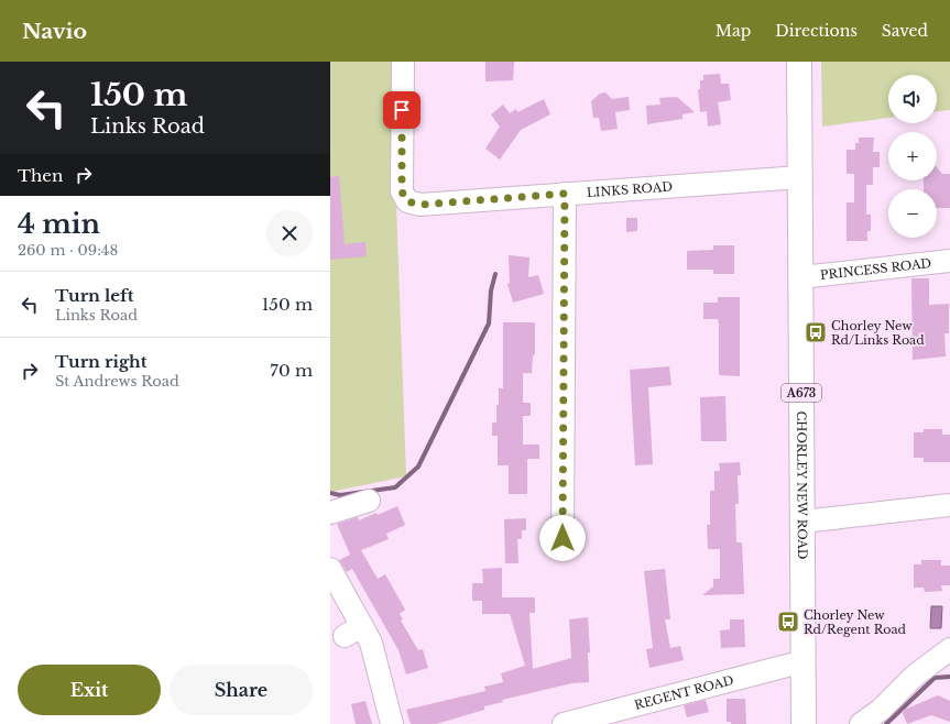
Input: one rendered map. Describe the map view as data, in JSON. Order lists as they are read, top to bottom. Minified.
{"streets":{"highway":["A673","CHORLEY NEW ROAD"],"street":["LINKS ROAD","PRINCESS ROAD","REGENT ROAD"]},"crossings":[["LINKS ROAD","CHORLEY NEW ROAD"],["PRINCESS ROAD","CHORLEY NEW ROAD"],["CHORLEY NEW ROAD","REGENT ROAD"]],"places":{"bus stop":["Chorley New Rd/Links Road","Chorley New Rd/Regent Road"]},"page":{"header":"Navio","nav":["Map","Directions","Saved"],"turn":["150 m","Links Road"],"map_buttons":["+","−"],"then":"Then","heading":["4 min","260 m · 09:48"],"list":[{"name":"Turn left","note":"Links Road","value":"150 m"},{"name":"Turn right","note":"St Andrews Road","value":"70 m"}],"buttons":["Exit","Share"]}}
